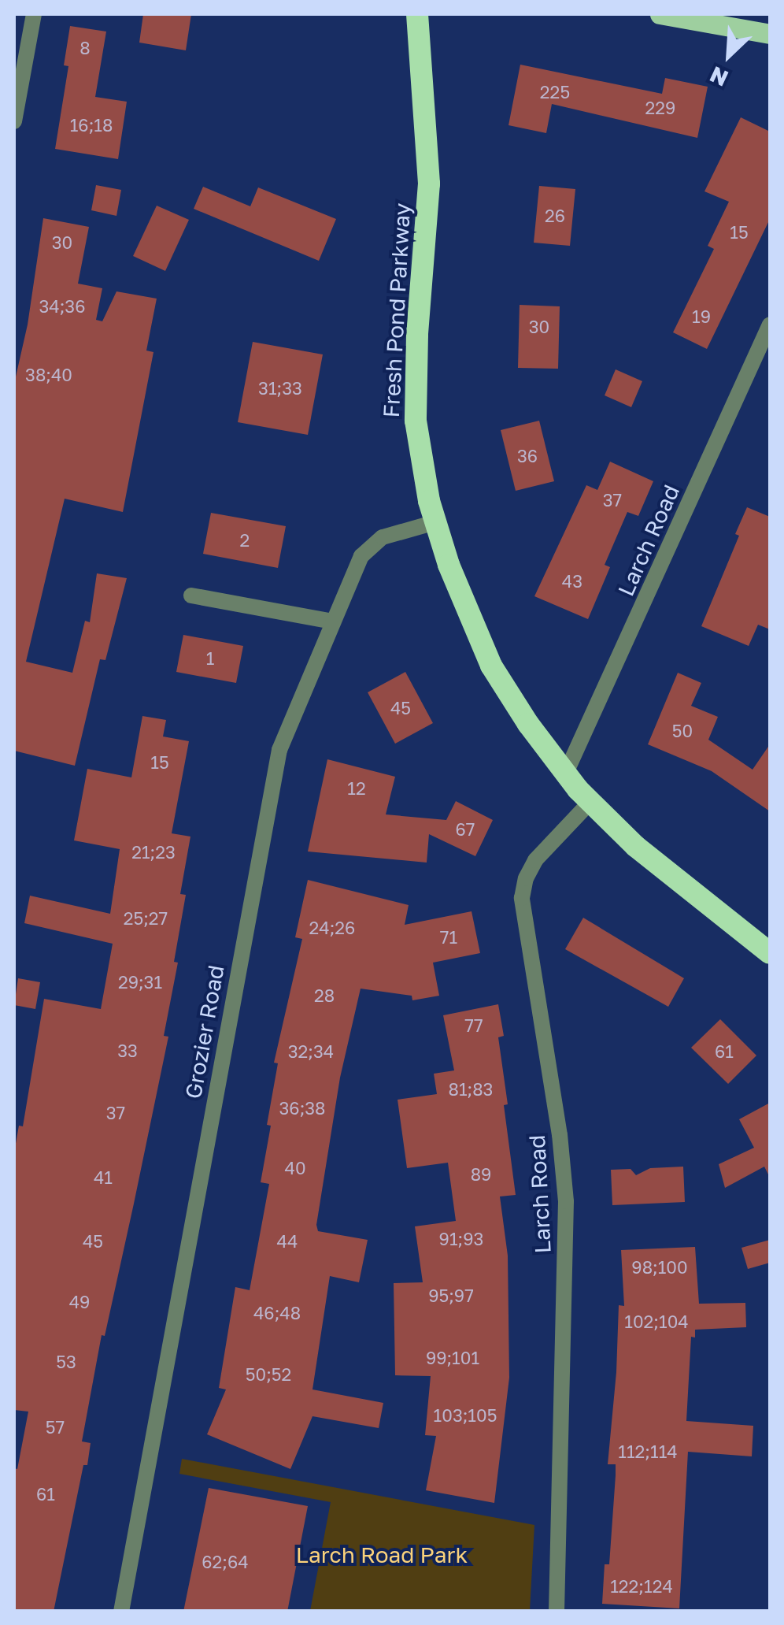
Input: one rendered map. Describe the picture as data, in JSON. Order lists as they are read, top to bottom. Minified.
{"streets":{"highway":["Fresh Pond Parkway"],"street":["Larch Road","Grozier Road"]},"crossings":[["Fresh Pond Parkway","Larch Road"],["Fresh Pond Parkway","Grozier Road"]],"parks":["Larch Road Park"],"house_numbers":["8","225","229","16;18","26","15","30","34;36","19","30","38;40","31;33","36","37","2","43","1","45","50","15","12","67","21;23","25;27","24;26","71","29;31","28","77","33","32;34","61","81;83","36;38","37","40","89","41","91;93","45","44","98;100","95;97","49","46;48","102;104","99;101","53","50;52","103;105","57","112;114","61","62;64","122;124"],"north":"bottom left"}
